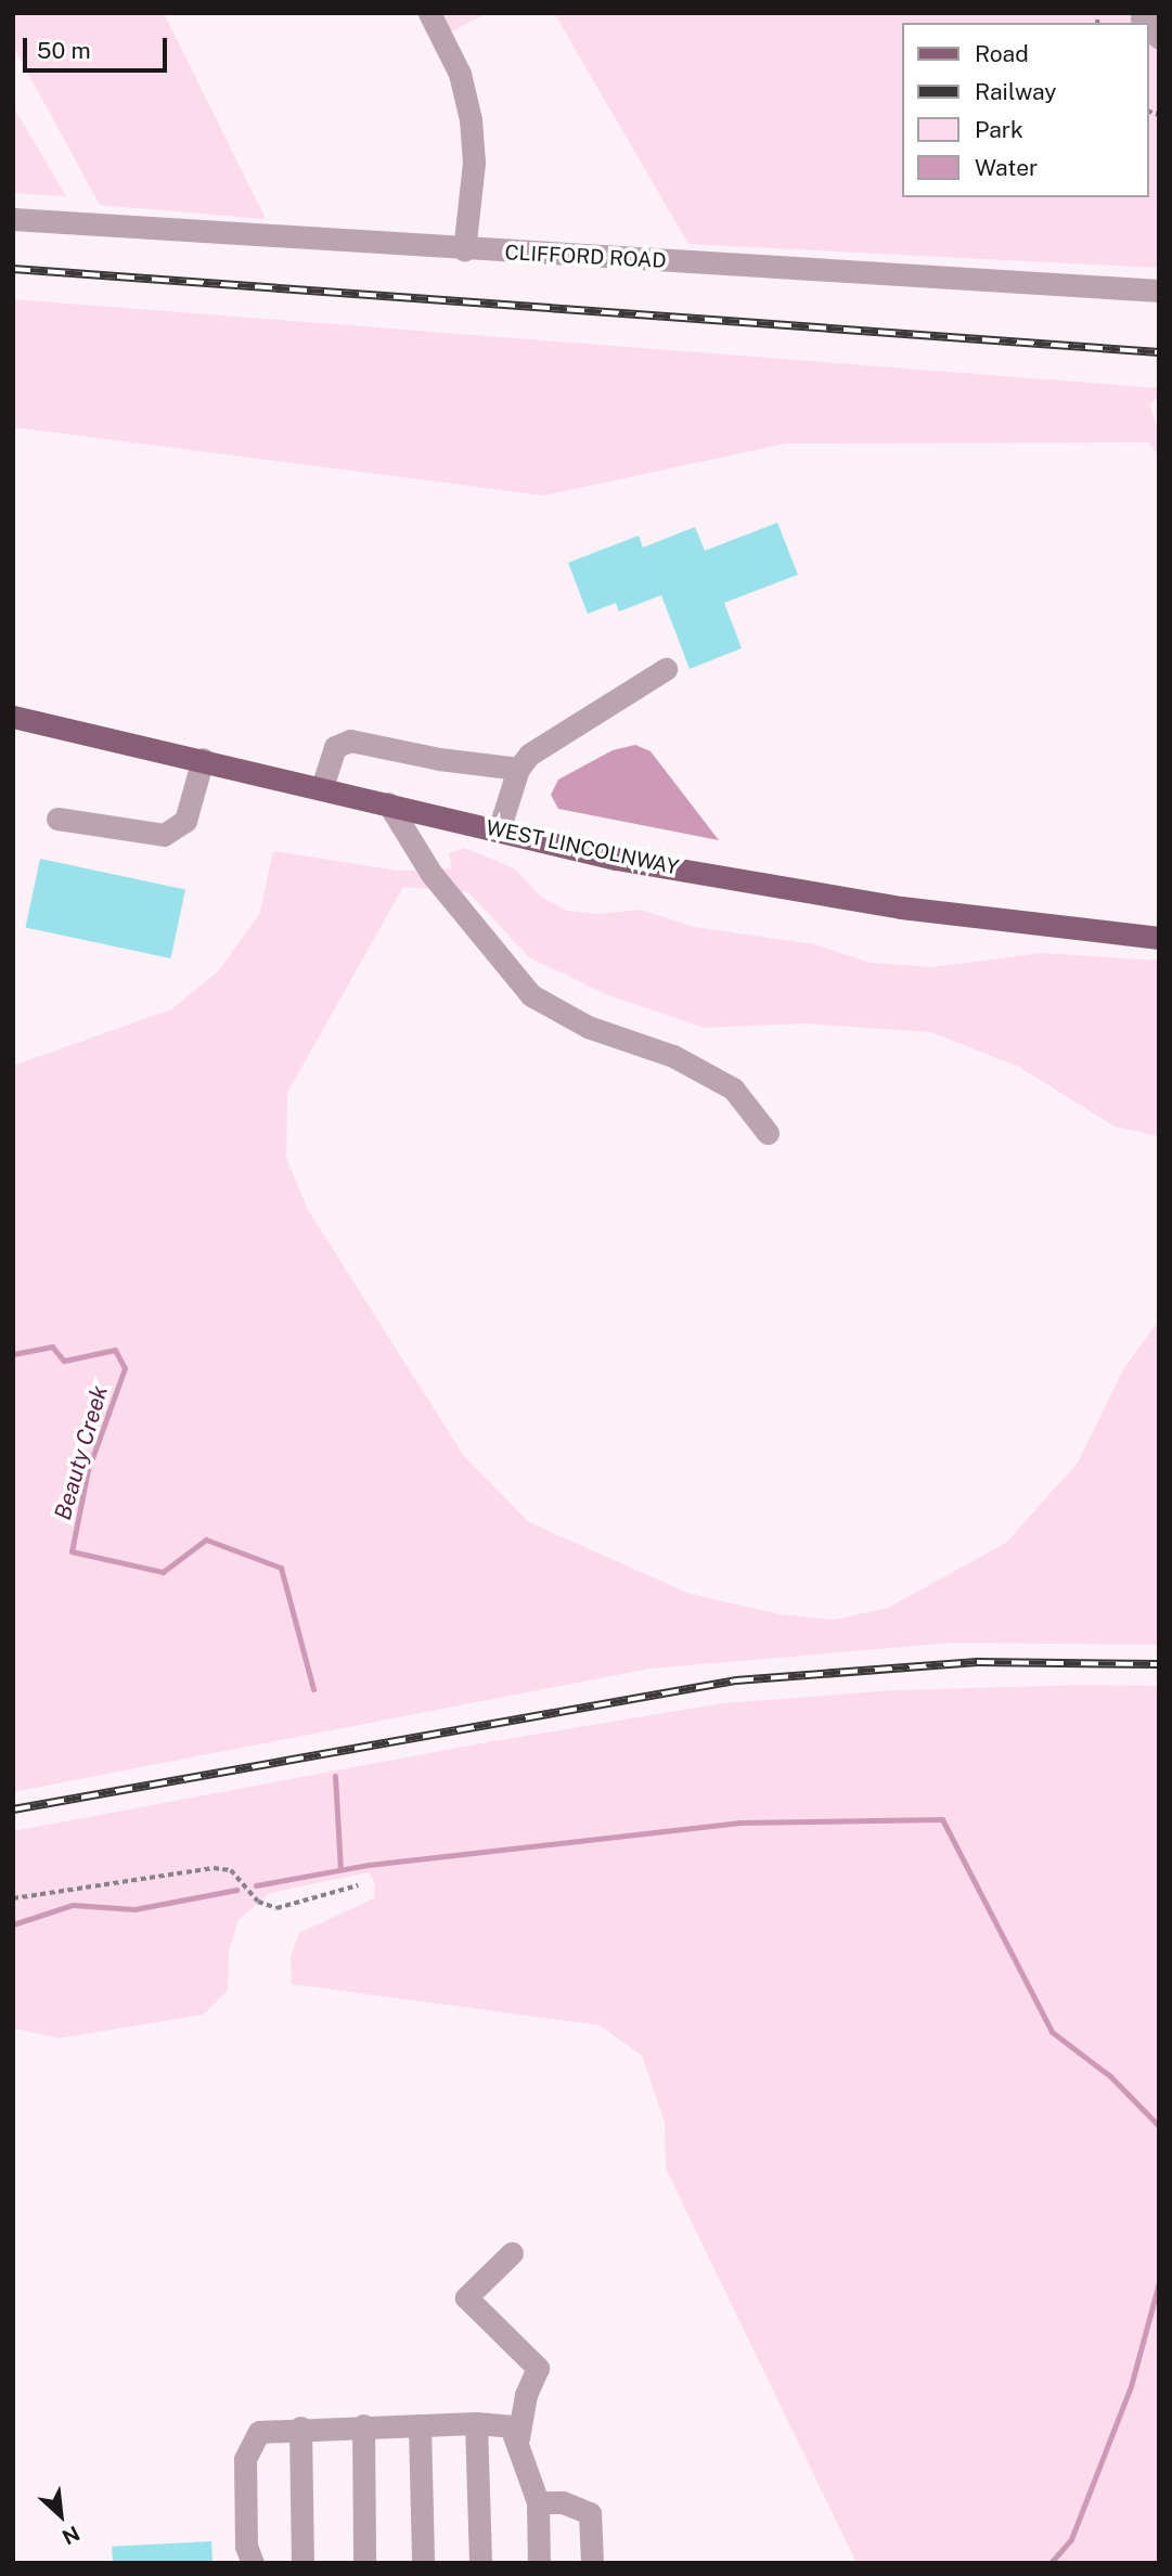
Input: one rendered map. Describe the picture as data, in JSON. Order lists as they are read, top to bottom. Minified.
{"streets":{"main road":["WEST LINCOLNWAY"],"street":["CLIFFORD ROAD"]},"water":["Beauty Creek"],"legend":["Road","Railway","Park","Water"],"scale_bar":"50 m","north":"bottom right"}
